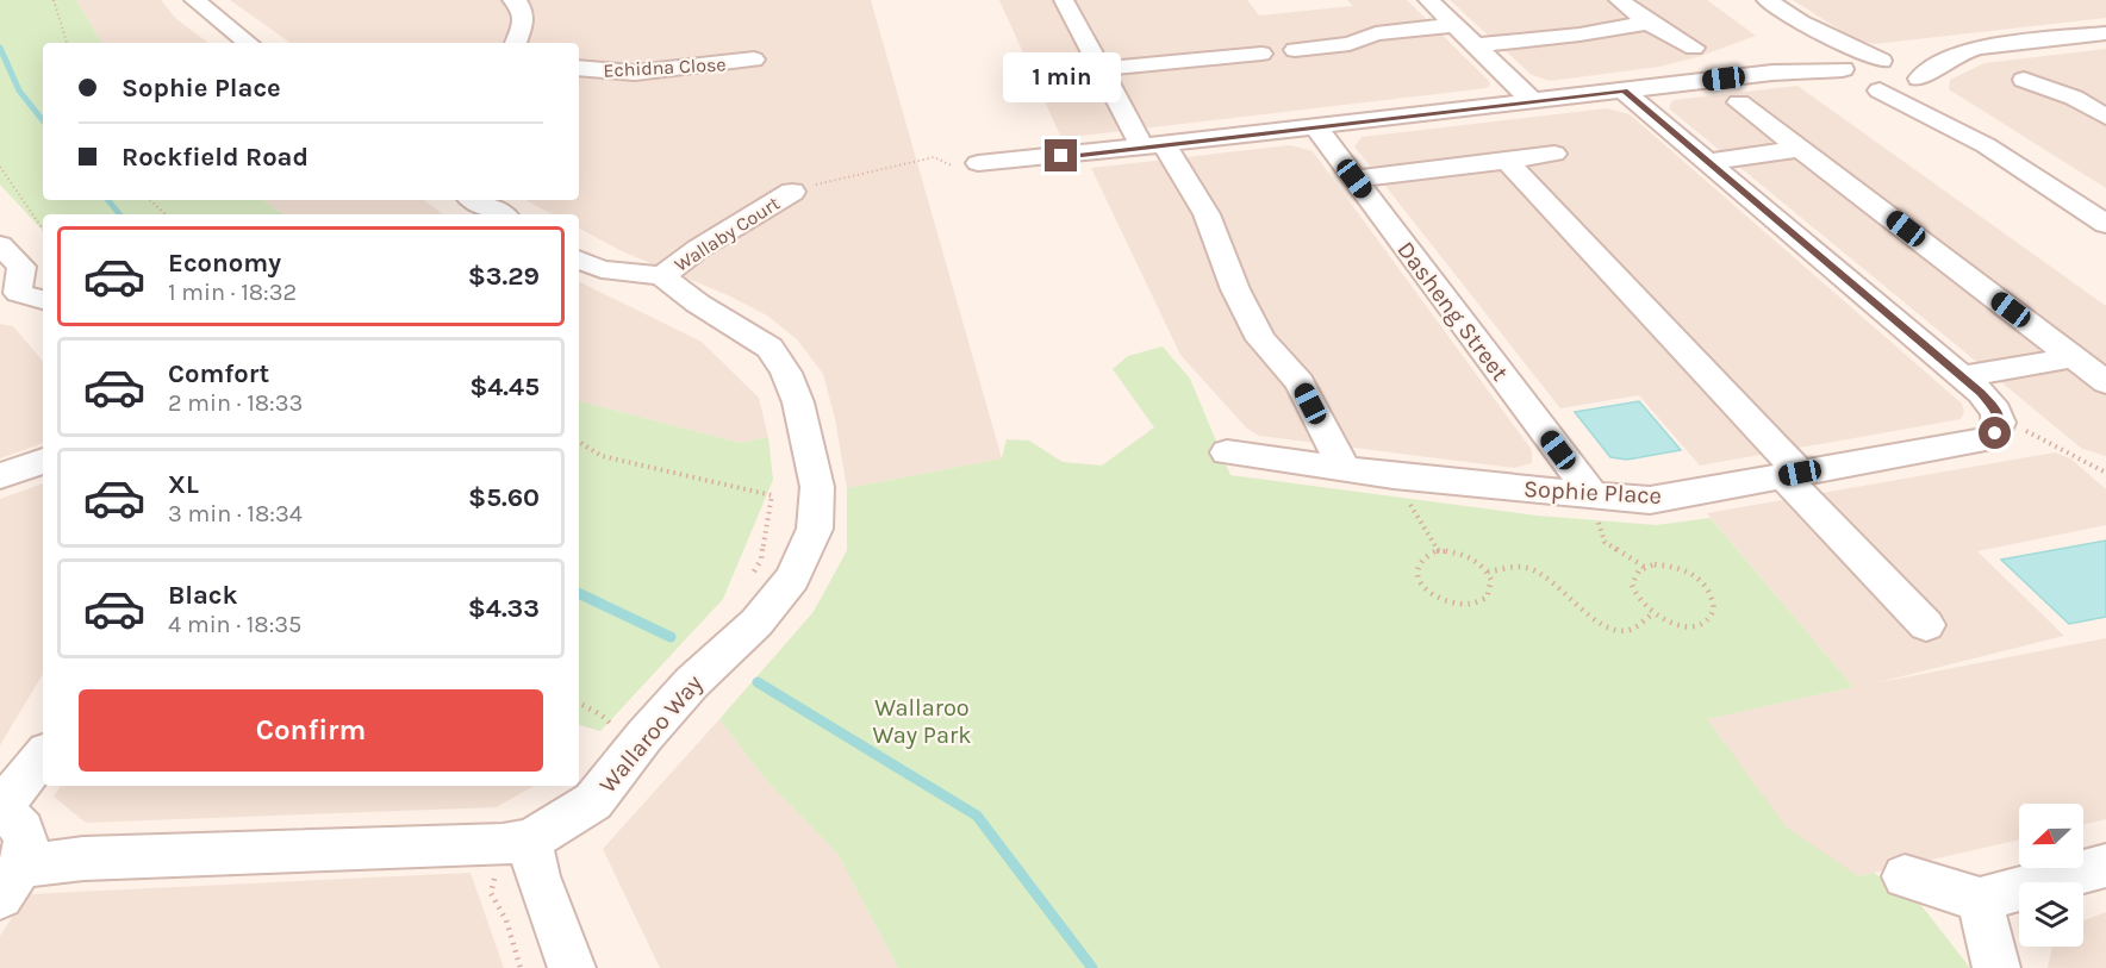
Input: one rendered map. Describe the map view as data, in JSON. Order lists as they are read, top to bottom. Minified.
{"streets":{"street":["Echidna Close","Wallaby Court","Dasheng Street","Sophie Place","Wallaroo Way"]},"crossings":[["Wallaby Court","Wallaroo Way"],["Dasheng Street","Sophie Place"]],"parks":["Wallaroo Way Park"],"north":"left","page":{"banner":["Sophie Place","Rockfield Road"],"bubble":"1 min","list":[{"name":"Economy","note":"1 min · 18:32","value":"$3.29"},{"name":"Comfort","note":"2 min · 18:33","value":"$4.45"},{"name":"XL","note":"3 min · 18:34","value":"$5.60"},{"name":"Black","note":"4 min · 18:35","value":"$4.33"}],"buttons":"Confirm"}}
